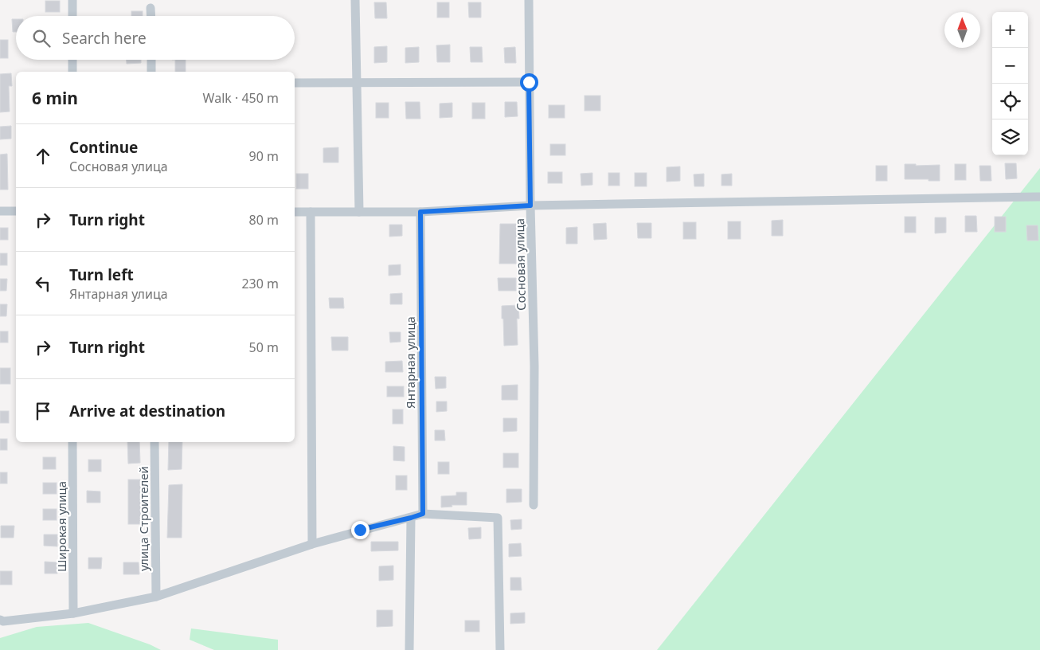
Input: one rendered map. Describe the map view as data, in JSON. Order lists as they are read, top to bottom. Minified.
{"streets":{"street":["Сосновая улица","Янтарная улица","улица Строителей","Широкая улица"]},"north":"top","page":{"map_buttons":["+","−"],"search":"Search here","heading":["6 min","Walk · 450 m"],"list":[["Continue","Сосновая улица","90 m"],["Turn right","80 m"],["Turn left","Янтарная улица","230 m"],["Turn right","50 m"],"Arrive at destination"]}}
